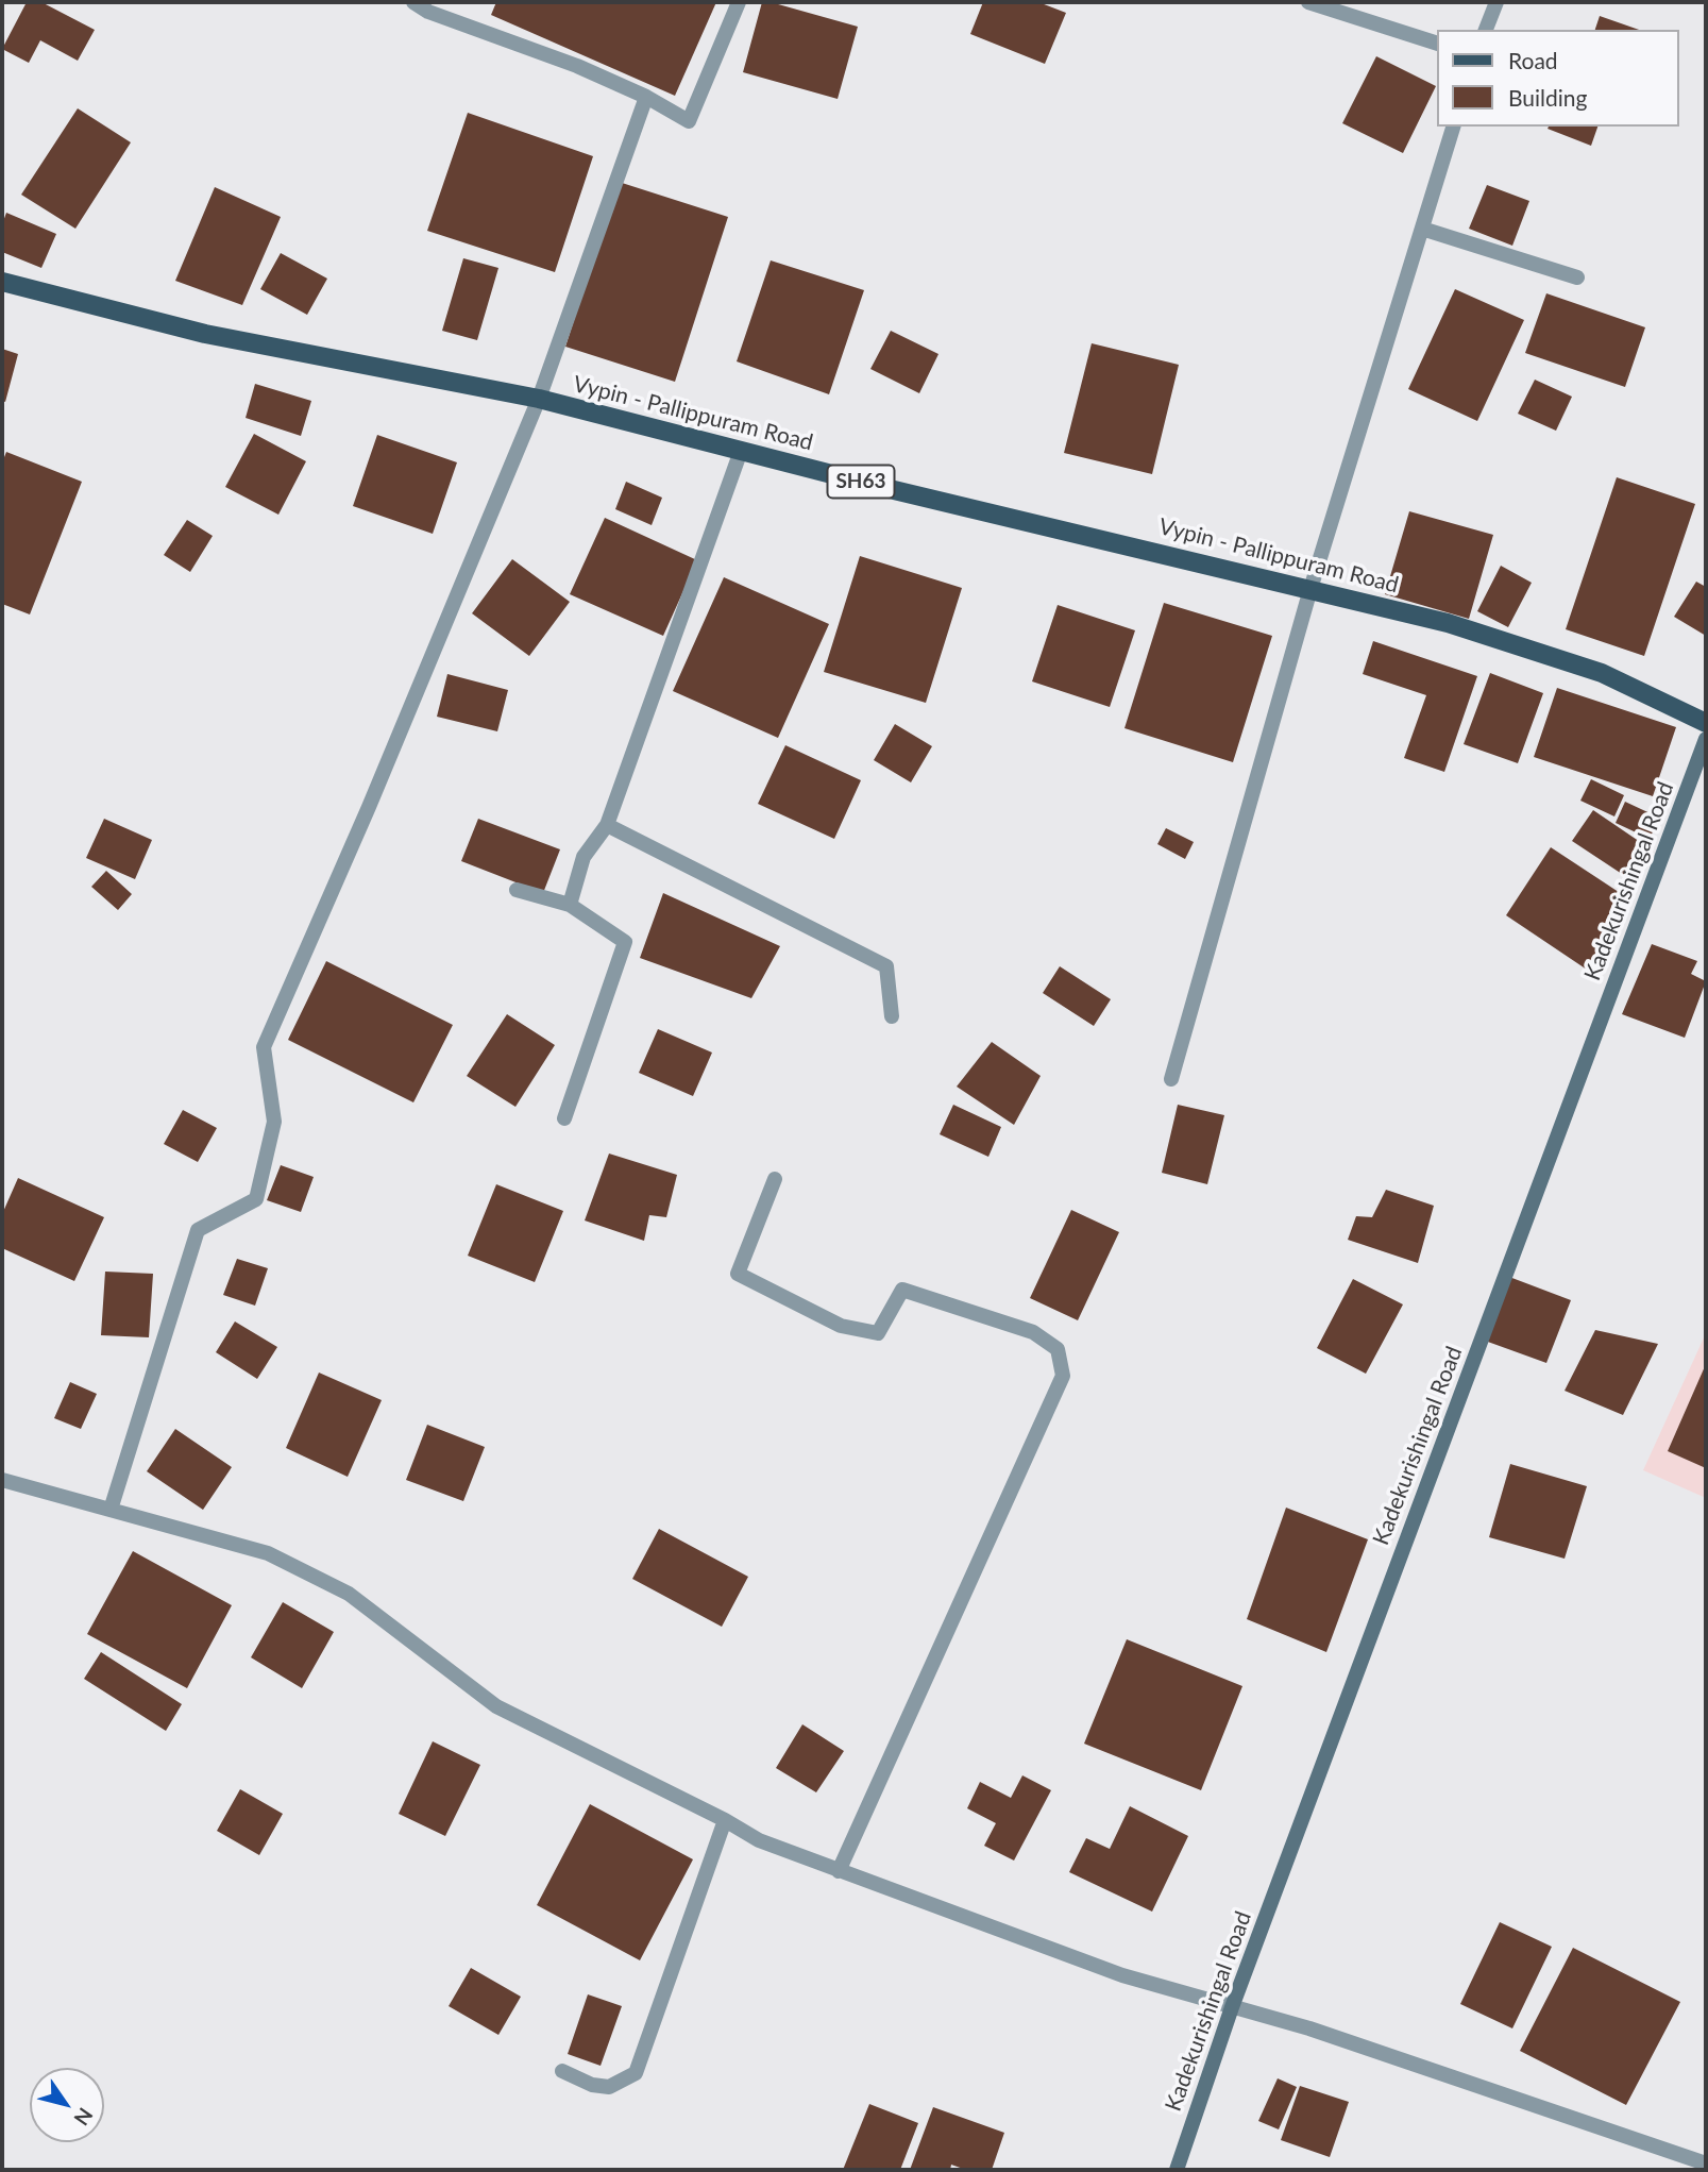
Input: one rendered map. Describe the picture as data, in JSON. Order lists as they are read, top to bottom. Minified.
{"streets":{"main road":["Vypin - Pallippuram Road","SH63"],"street":["Kadekurishingal Road"]},"legend":["Road","Building"],"north":"bottom right"}
